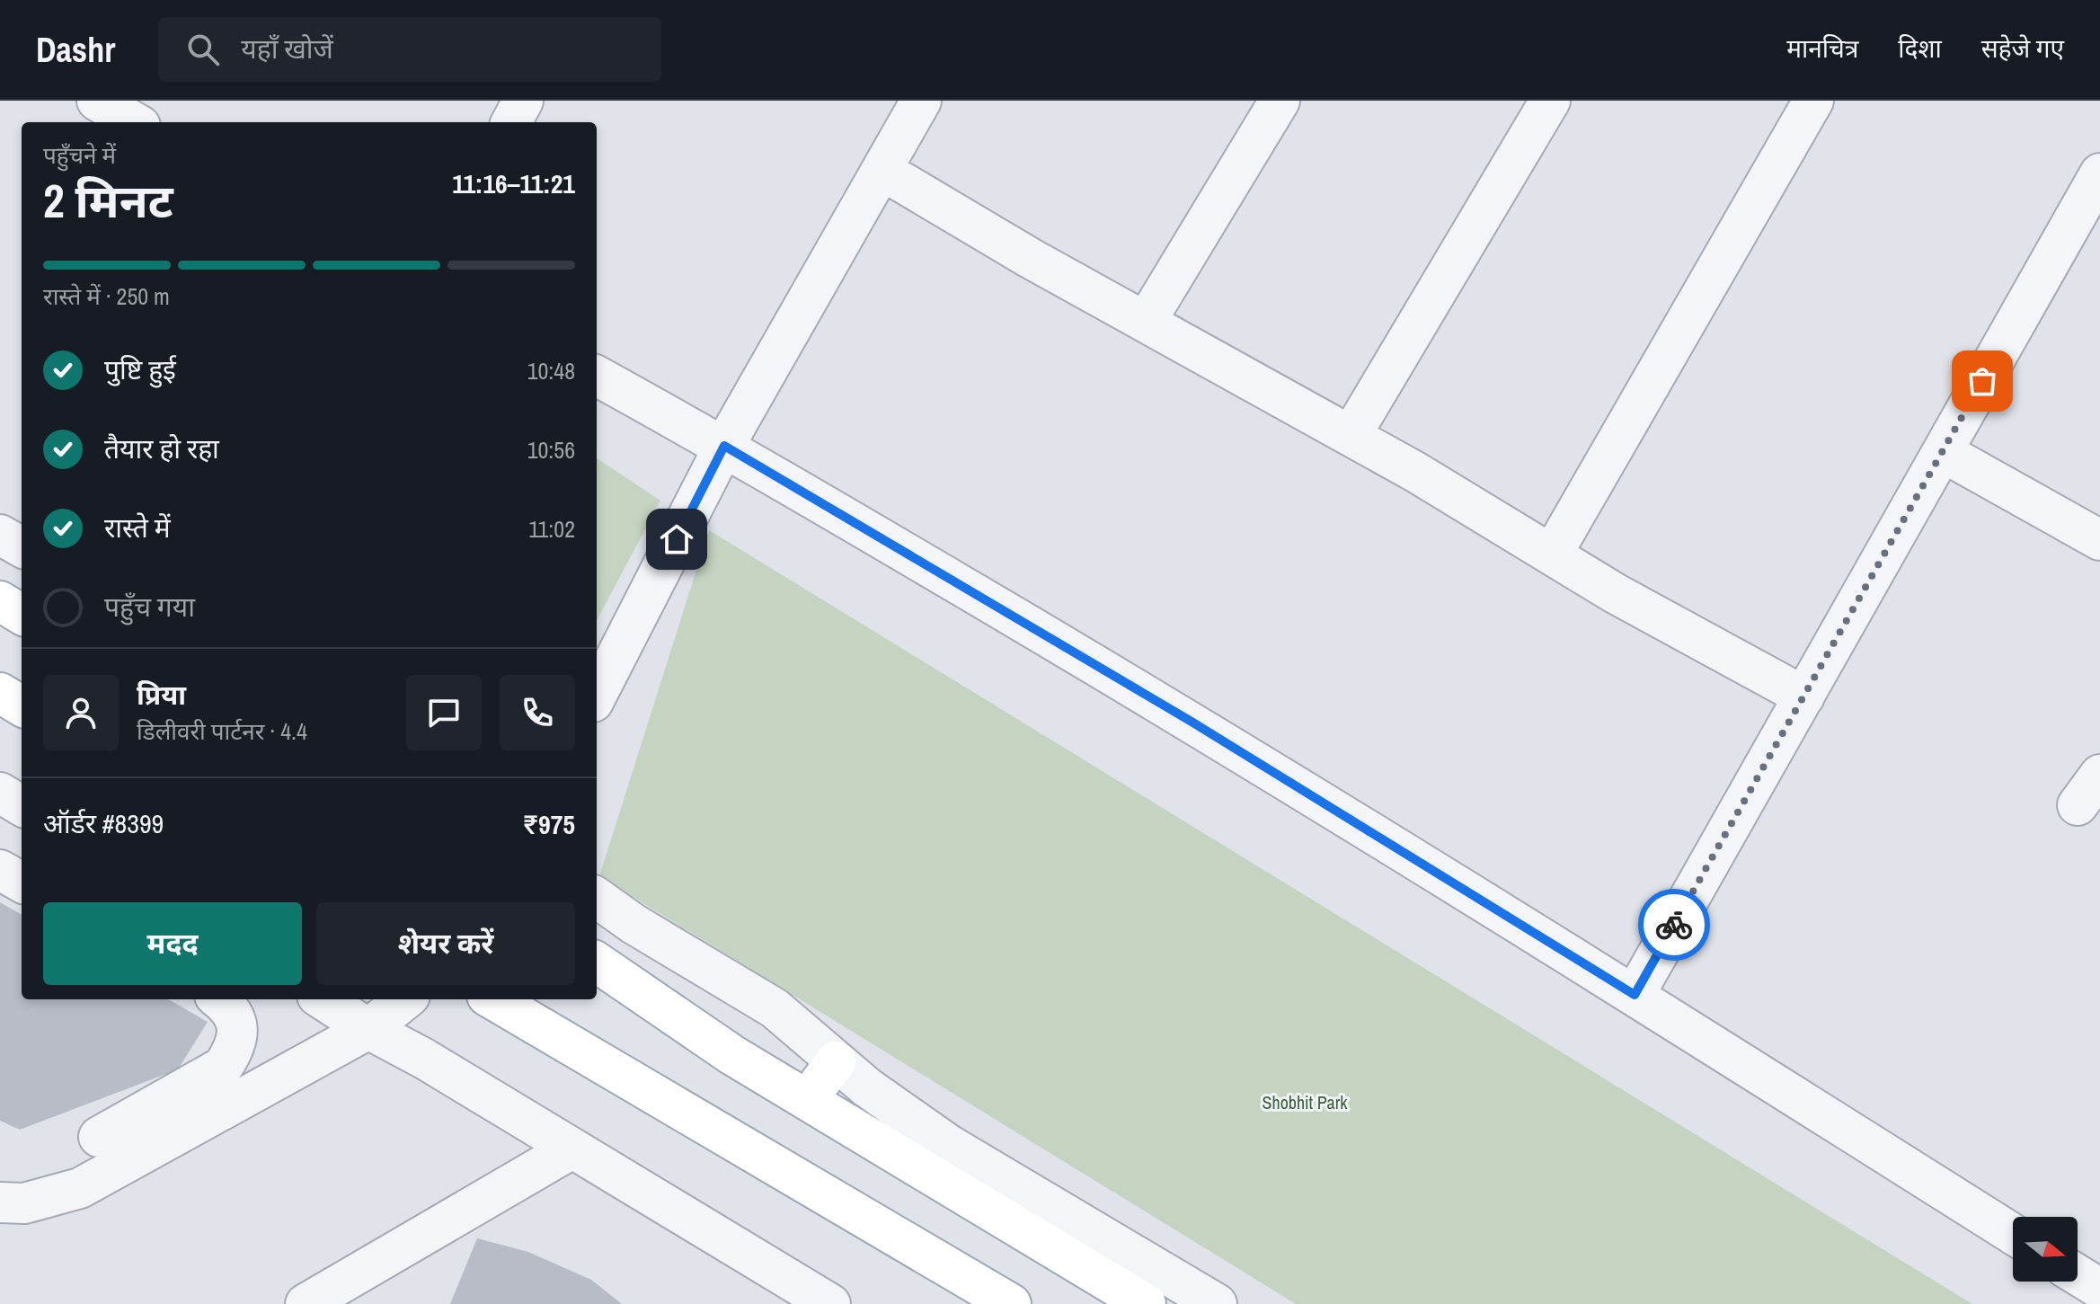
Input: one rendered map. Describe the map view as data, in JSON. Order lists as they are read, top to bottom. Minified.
{"parks":["Shobhit Park"],"north":"right","page":{"header":"Dashr","search":"यहाँ खोजें","nav":["मानचित्र","दिशा","सहेजे गए"],"heading":["2 मिनट","पहुँचने में","11:16–11:21"],"panel":["प्रिया","डिलीवरी पार्टनर · 4.4","ऑर्डर #8399","₹975"],"bar":"रास्ते में · 250 m","list":[["पुष्टि हुई","10:48"],["तैयार हो रहा","10:56"],["रास्ते में","11:02"],"पहुँच गया"],"buttons":["मदद","शेयर करें"]}}
